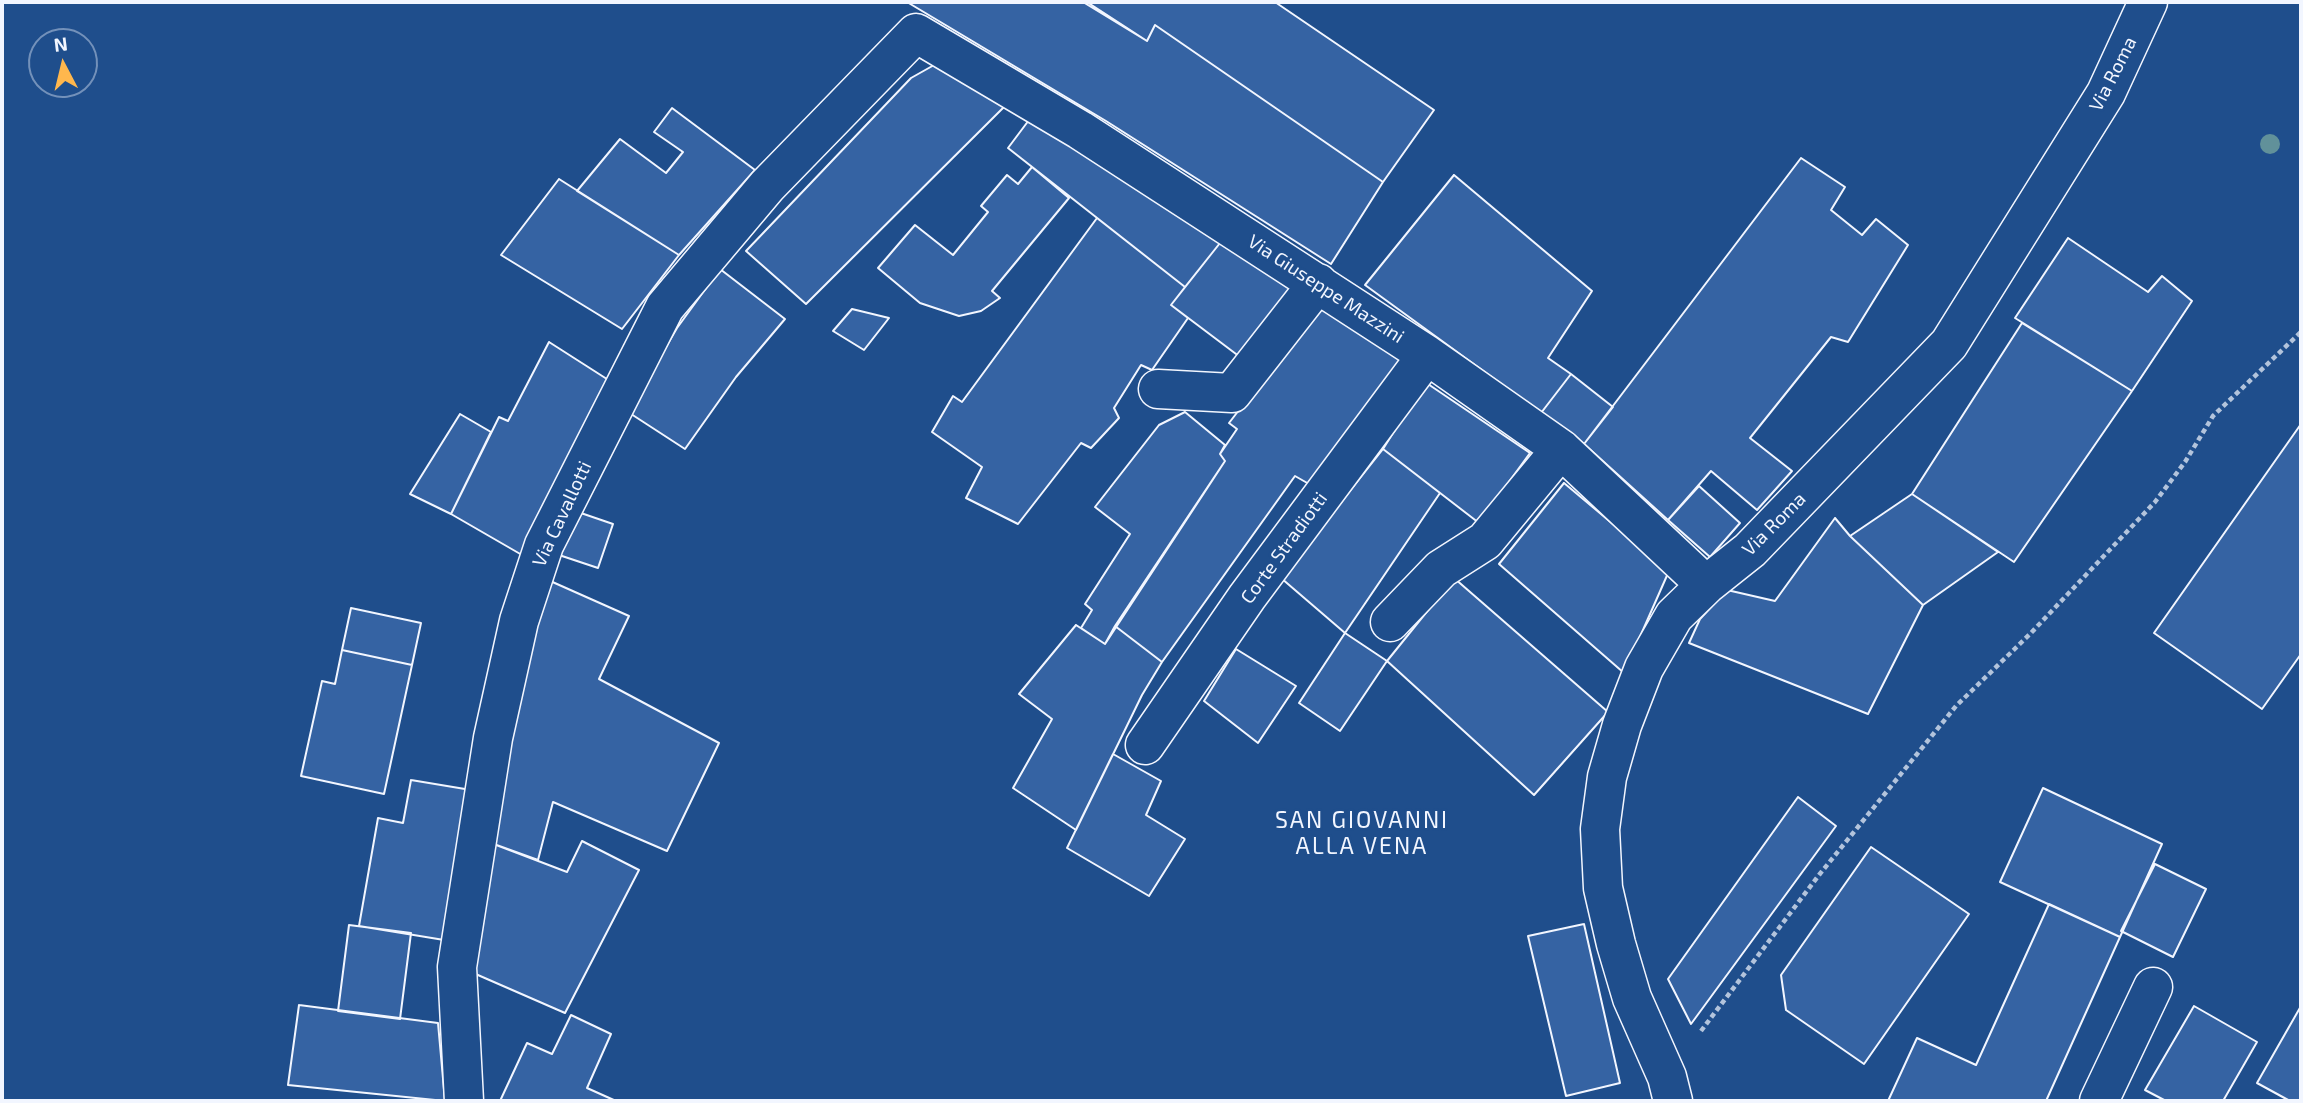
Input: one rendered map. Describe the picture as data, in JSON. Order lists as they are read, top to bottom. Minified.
{"streets":{"street":["Via Roma","Via Giuseppe Mazzini","Via Cavallotti","Corte Stradiotti"]},"crossings":[["Via Roma","Via Giuseppe Mazzini"],["Via Giuseppe Mazzini","Via Cavallotti"],["Via Giuseppe Mazzini","Corte Stradiotti"]],"districts":["SAN GIOVANNI ALLA VENA"],"north":"top"}
